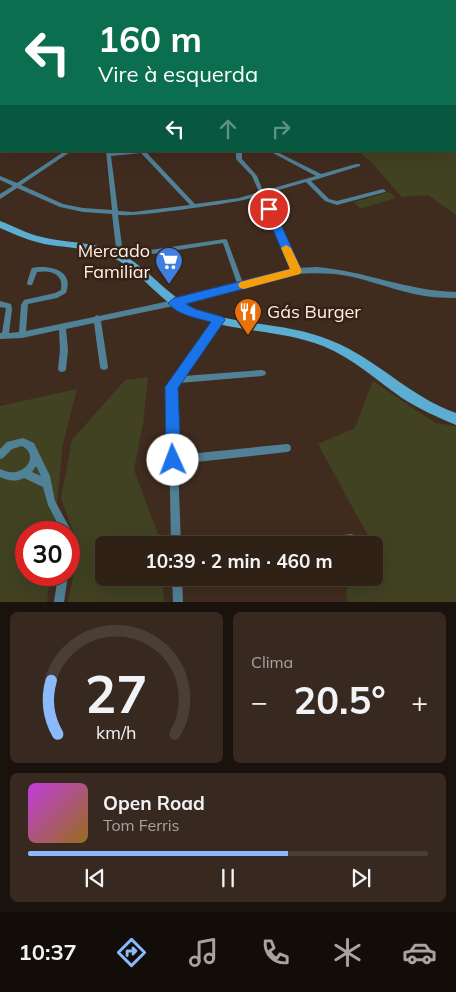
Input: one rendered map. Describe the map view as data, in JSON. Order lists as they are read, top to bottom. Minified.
{"places":{"supermarket":["Mercado Familiar"],"restaurant":["Gás Burger"]},"page":{"turn":["160 m","Vire à esquerda"],"limit":"30","trip":"10:39 · 2 min · 460 m","tile":"Clima","heat":["−","20.5°","+"],"song":["Open Road","Tom Ferris"],"tabs":"10:37","gauge":["27","km/h"]}}
